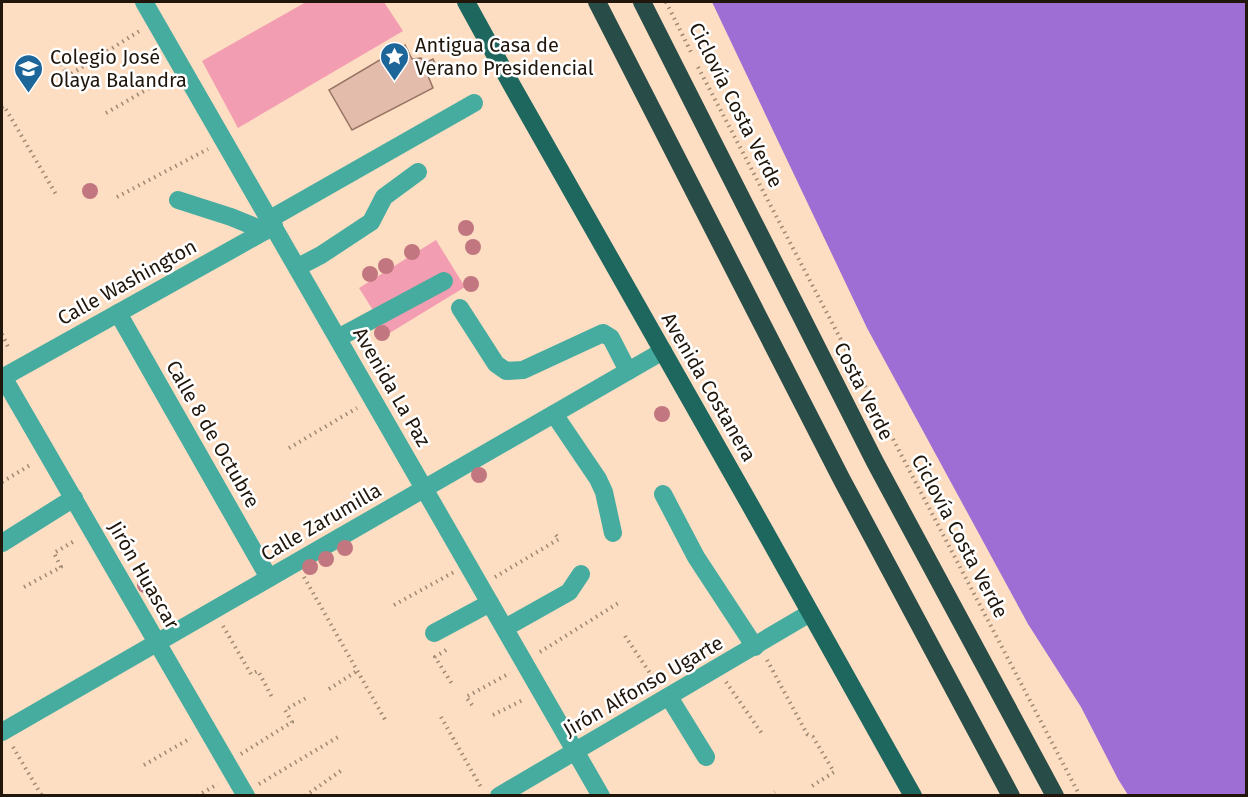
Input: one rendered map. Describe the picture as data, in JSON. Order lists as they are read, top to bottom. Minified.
{"streets":{"highway":["Costa Verde"],"main road":["Avenida Costanera"],"street":["Calle Washington","Avenida La Paz","Calle 8 de Octubre","Calle Zarumilla","Jirón Huascar","Jirón Alfonso Ugarte"],"path":["Ciclovía Costa Verde"]},"crossings":[["Calle Washington","Avenida La Paz"],["Calle Washington","Calle 8 de Octubre"],["Calle Washington","Jirón Huascar"],["Avenida La Paz","Calle Zarumilla"],["Avenida La Paz","Jirón Alfonso Ugarte"],["Avenida Costanera","Calle Zarumilla"],["Avenida Costanera","Jirón Alfonso Ugarte"],["Calle 8 de Octubre","Calle Zarumilla"],["Calle Zarumilla","Jirón Huascar"]],"places":{"place":["Antigua Casa de Verano Presidencial"],"school or university":["Colegio José Olaya Balandra"]}}
